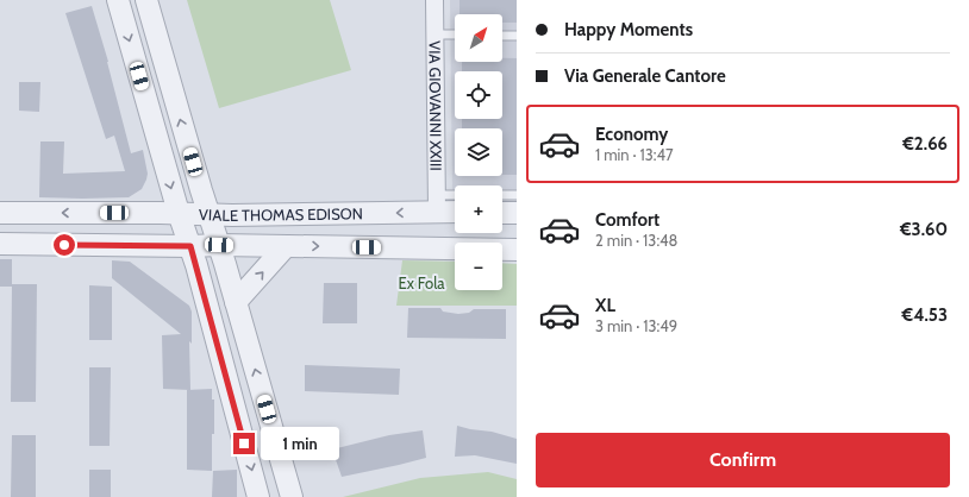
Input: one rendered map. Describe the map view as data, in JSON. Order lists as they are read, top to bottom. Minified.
{"streets":{"street":["VIA GIOVANNI XXIII","VIALE THOMAS EDISON"]},"crossings":[["VIA GIOVANNI XXIII","VIALE THOMAS EDISON"]],"parks":["Ex Fola"],"north":"top right","page":{"banner":["Happy Moments","Via Generale Cantore"],"map_buttons":["+","−"],"list":[{"name":"Economy","note":"1 min · 13:47","value":"€2.66"},{"name":"Comfort","note":"2 min · 13:48","value":"€3.60"},{"name":"XL","note":"3 min · 13:49","value":"€4.53"}],"buttons":"Confirm","bubble":"1 min"}}
